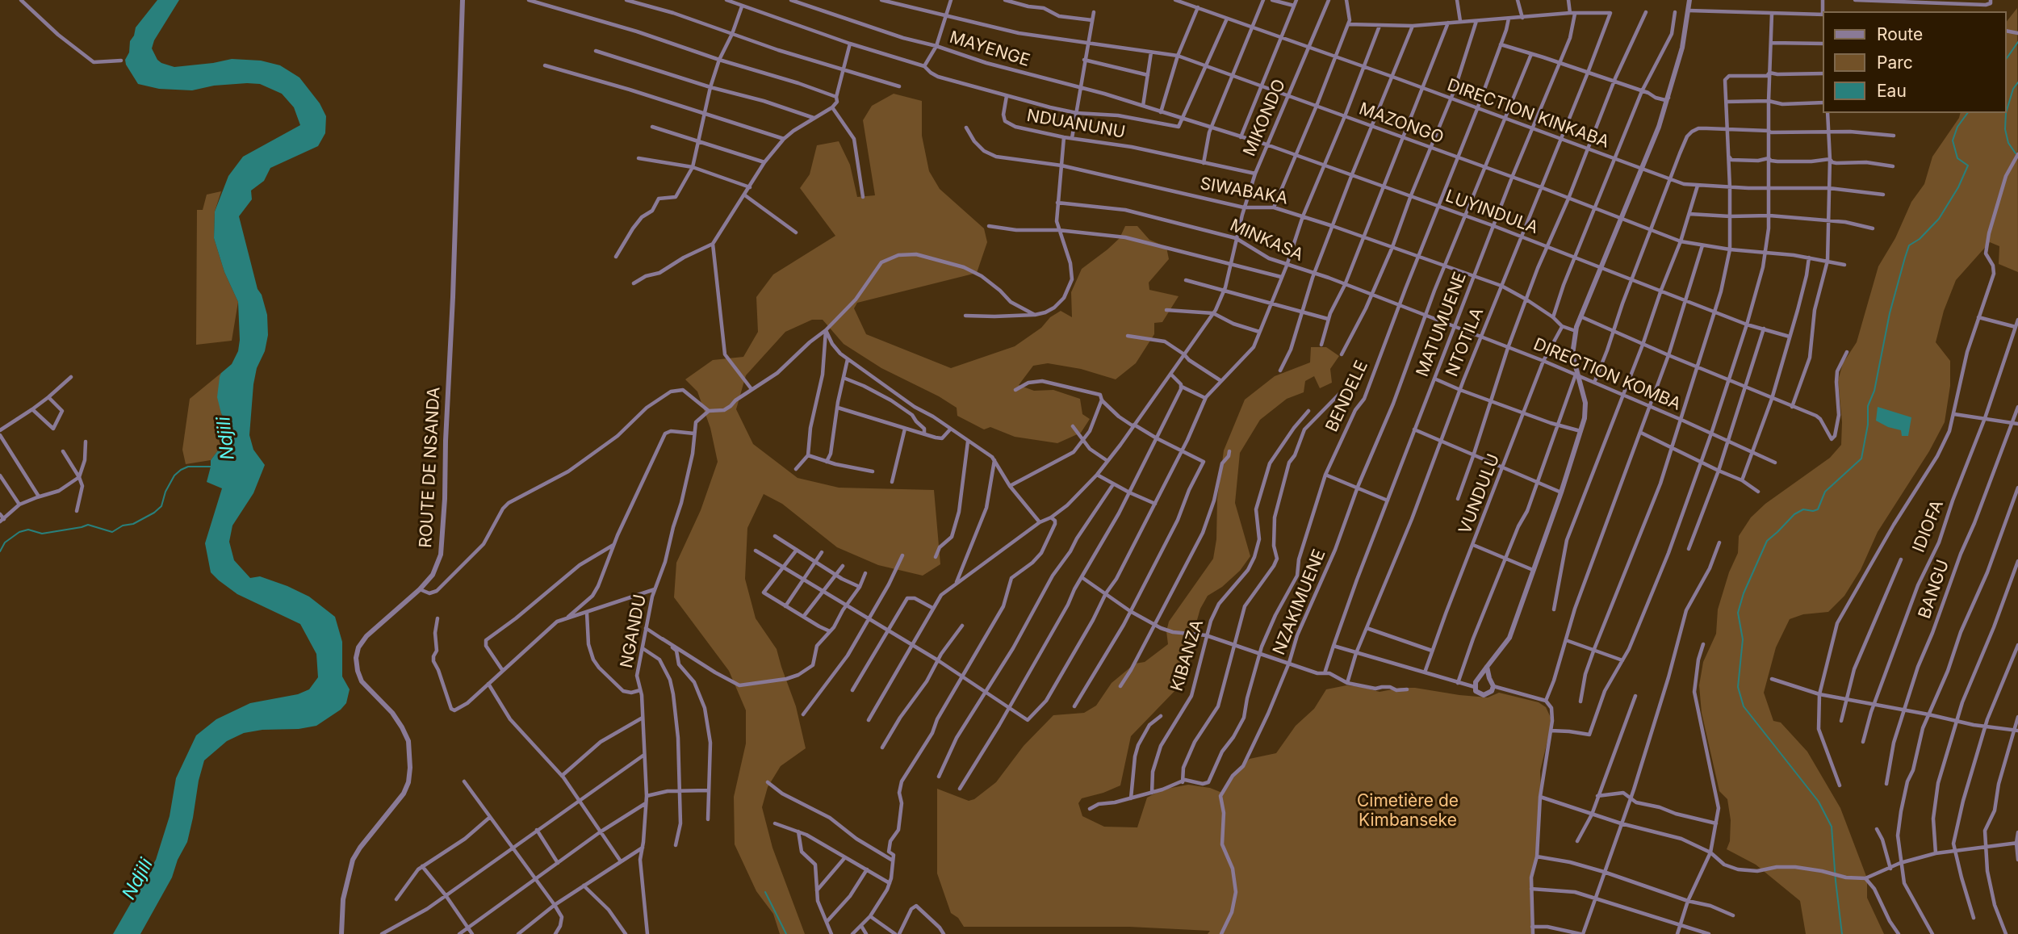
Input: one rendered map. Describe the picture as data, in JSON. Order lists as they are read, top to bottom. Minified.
{"streets":{"street":["MAYENGE","DIRECTION KINKABA","MIKONDO","MAZONGO","NDUANUNU","SIWABAKA","LUYINDULA","MINKASA","MATUMUENE","NTOTILA","DIRECTION KOMBA","BENDELE","ROUTE DE NSANDA","VUNDULU","IDIOFA","BANGU","NZAKIMUENE","NGANDU","KIBANZA"]},"crossings":[["MAYENGE","LUYINDULA"],["DIRECTION KINKABA","MIKONDO"],["DIRECTION KINKABA","MATUMUENE"],["DIRECTION KINKABA","NTOTILA"],["DIRECTION KINKABA","BENDELE"],["MIKONDO","MAZONGO"],["MIKONDO","NDUANUNU"],["MIKONDO","SIWABAKA"],["MIKONDO","LUYINDULA"],["MIKONDO","MINKASA"],["MAZONGO","MATUMUENE"],["MAZONGO","NTOTILA"],["MAZONGO","BENDELE"],["MAZONGO","NZAKIMUENE"],["SIWABAKA","MATUMUENE"],["SIWABAKA","NTOTILA"],["SIWABAKA","BENDELE"],["SIWABAKA","VUNDULU"],["SIWABAKA","NZAKIMUENE"],["LUYINDULA","MATUMUENE"],["LUYINDULA","NTOTILA"],["LUYINDULA","BENDELE"],["LUYINDULA","NZAKIMUENE"],["MINKASA","DIRECTION KOMBA"],["MINKASA","BENDELE"],["MINKASA","NZAKIMUENE"],["MATUMUENE","NTOTILA"],["MATUMUENE","DIRECTION KOMBA"],["NTOTILA","DIRECTION KOMBA"],["DIRECTION KOMBA","VUNDULU"],["DIRECTION KOMBA","NZAKIMUENE"]],"water":["Ndjili"],"parks":["Cimetière de Kimbanseke"],"legend":["Route","Parc","Eau"]}
